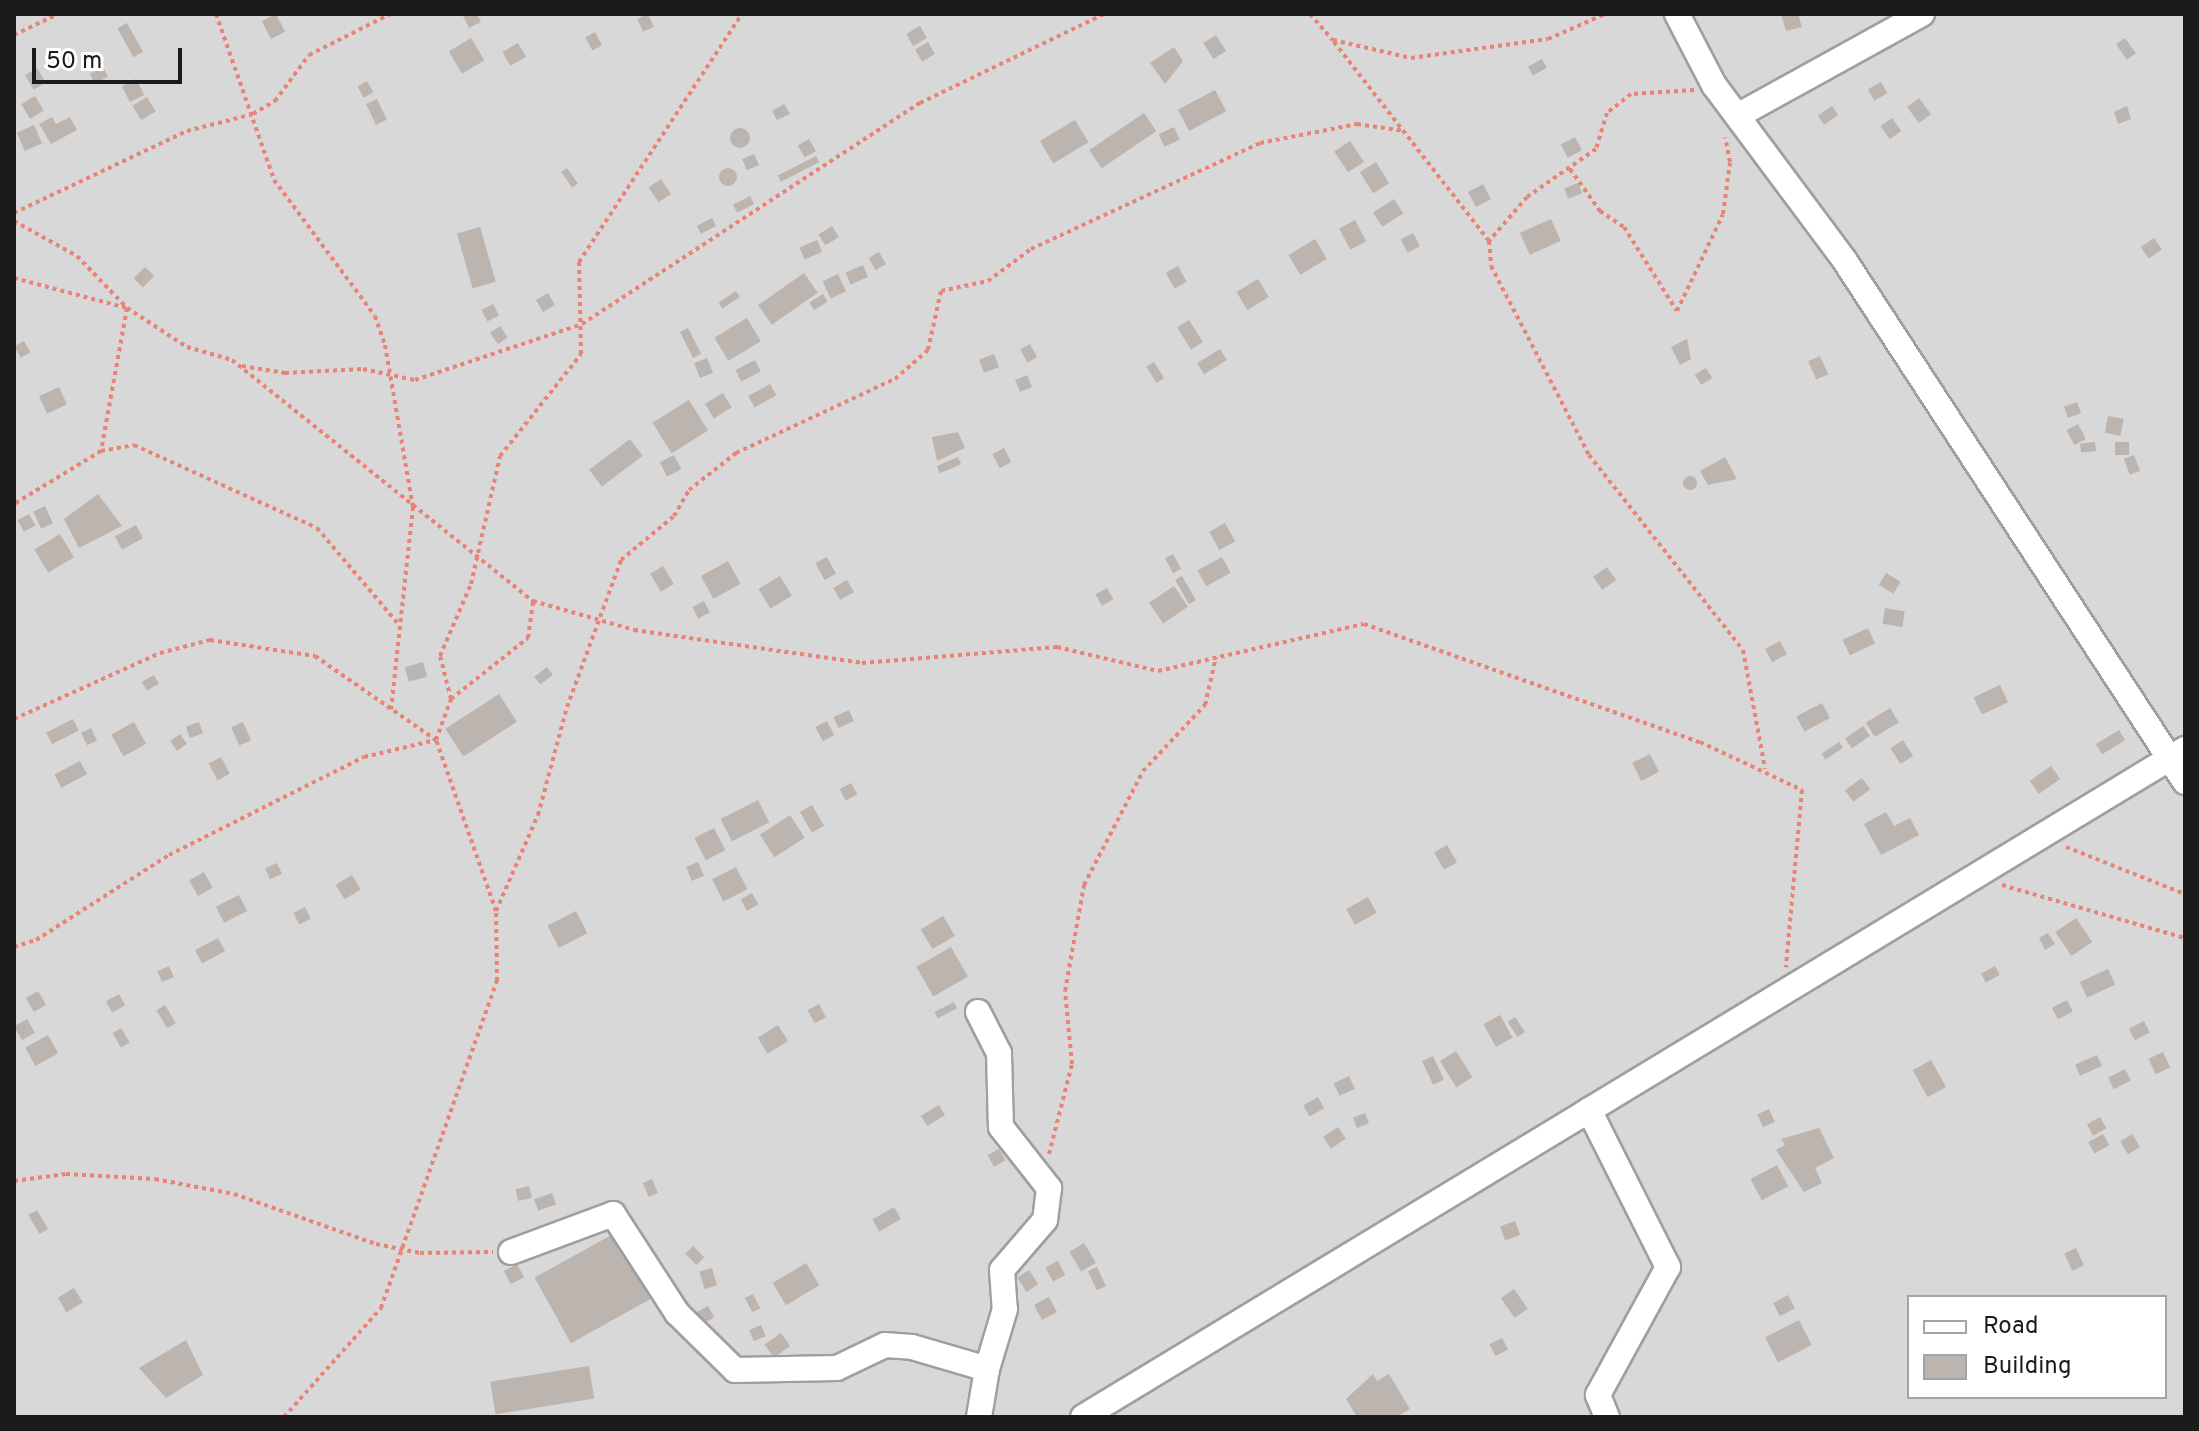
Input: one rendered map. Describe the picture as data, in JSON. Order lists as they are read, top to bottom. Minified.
{"legend":["Road","Building"],"scale_bar":"50 m"}
